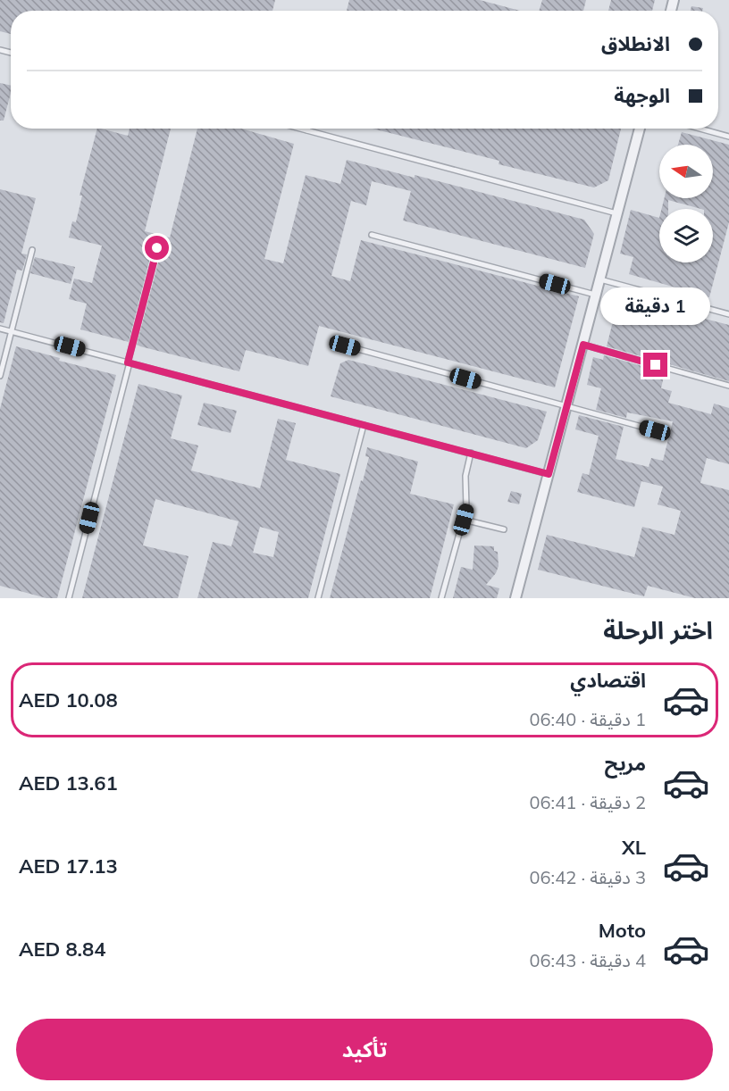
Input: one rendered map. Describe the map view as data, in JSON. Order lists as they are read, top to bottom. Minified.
{"north":"left","page":{"banner":["الانطلاق","الوجهة"],"bubble":"1 دقيقة","heading":"اختر الرحلة","list":[{"name":"اقتصادي","note":"1 دقيقة · 06:40","value":"AED 10.08"},{"name":"مريح","note":"2 دقيقة · 06:41","value":"AED 13.61"},{"name":"XL","note":"3 دقيقة · 06:42","value":"AED 17.13"},{"name":"Moto","note":"4 دقيقة · 06:43","value":"AED 8.84"}],"buttons":"تأكيد"}}
